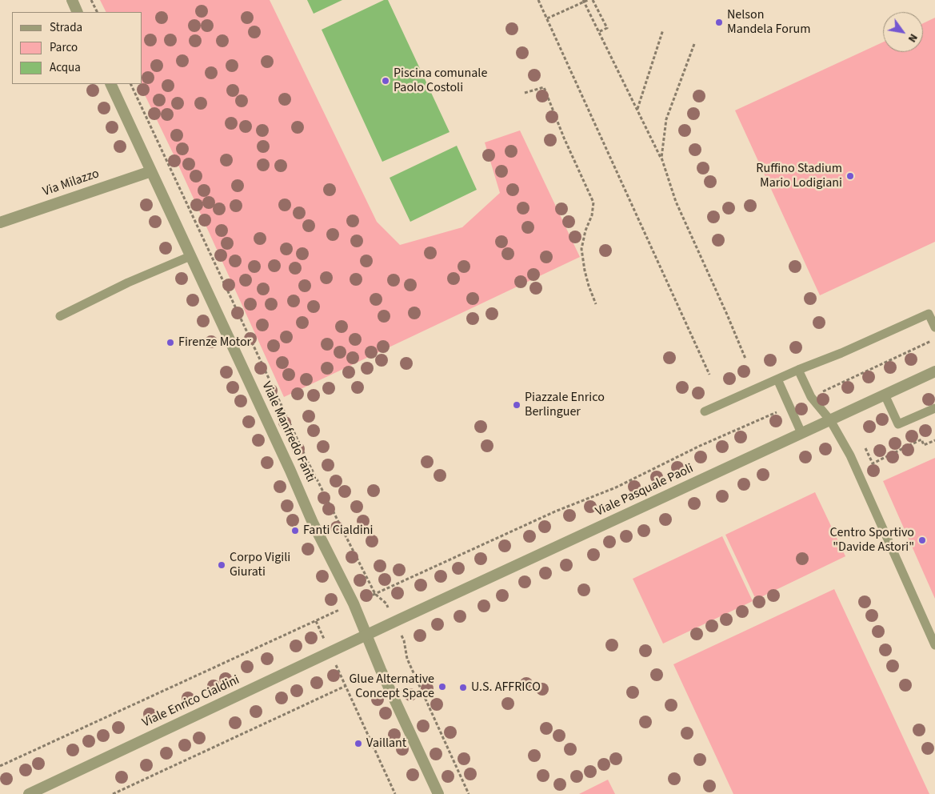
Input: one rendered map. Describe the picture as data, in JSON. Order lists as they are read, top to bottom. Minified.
{"streets":{"street":["Via Milazzo","Viale Manfredo Fanti","Viale Pasquale Paoli","Viale Enrico Cialdini"]},"crossings":[["Via Milazzo","Viale Manfredo Fanti"],["Viale Manfredo Fanti","Viale Pasquale Paoli"],["Viale Manfredo Fanti","Viale Enrico Cialdini"],["Viale Pasquale Paoli","Viale Enrico Cialdini"]],"places":["Nelson Mandela Forum","Piscina comunale Paolo Costoli","Ruffino Stadium Mario Lodigiani","Firenze Motor","Piazzale Enrico Berlinguer","Fanti Cialdini","Centro Sportivo \"Davide Astori\"","Corpo Vigili Giurati","Glue Alternative Concept Space","U.S. AFFRICO","Vaillant"],"legend":["Strada","Parco","Acqua"],"north":"bottom right"}
